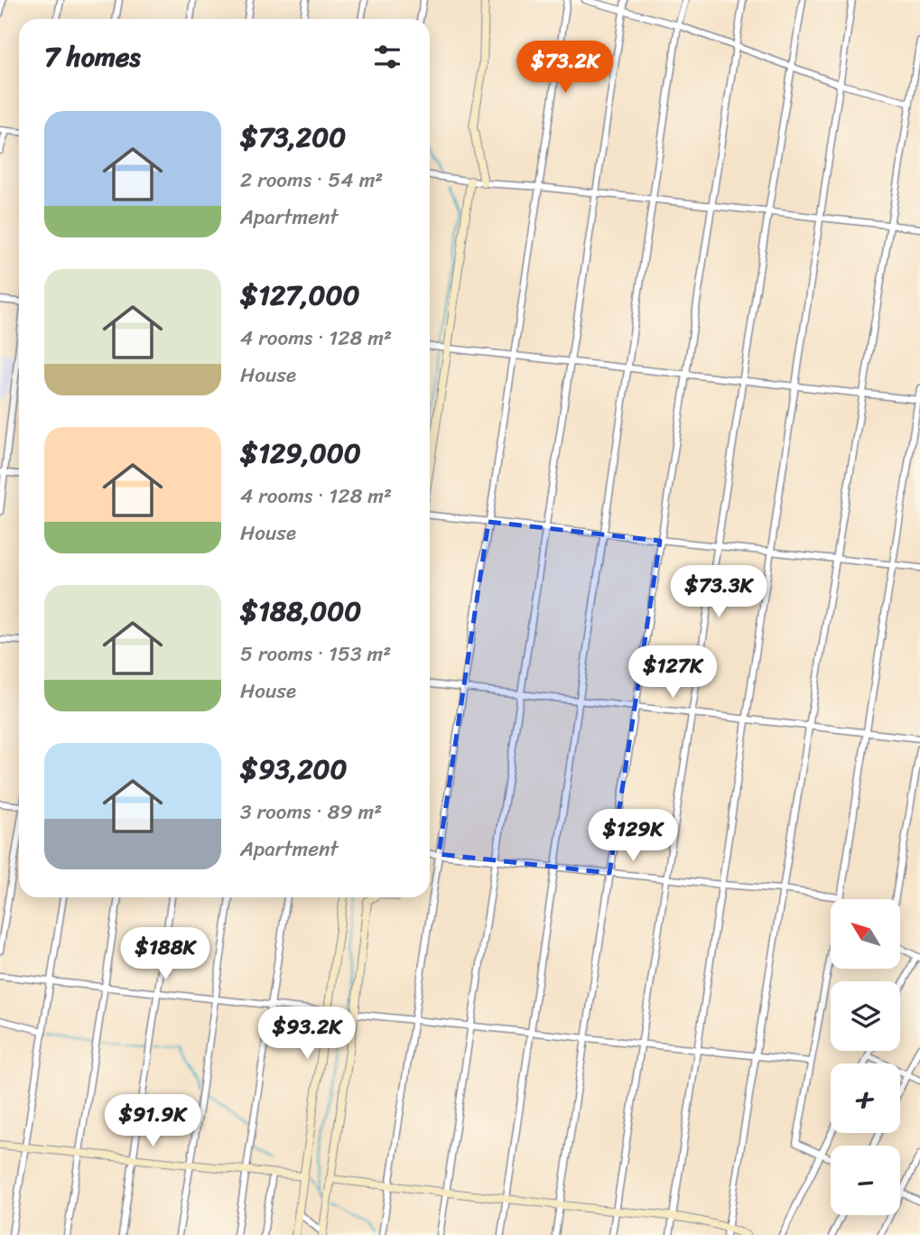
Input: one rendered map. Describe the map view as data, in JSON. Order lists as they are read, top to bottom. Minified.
{"north":"top left","page":{"heading":"7 homes","price":["$73.2K","$73.3K","$127K","$129K","$188K","$93.2K","$91.9K"],"list":[{"name":"$73,200","note":"2 rooms · 54 m² · Apartment"},{"name":"$127,000","note":"4 rooms · 128 m² · House"},{"name":"$129,000","note":"4 rooms · 128 m² · House"},{"name":"$188,000","note":"5 rooms · 153 m² · House"},{"name":"$93,200","note":"3 rooms · 89 m² · Apartment"}],"map_buttons":["+","−"]}}
